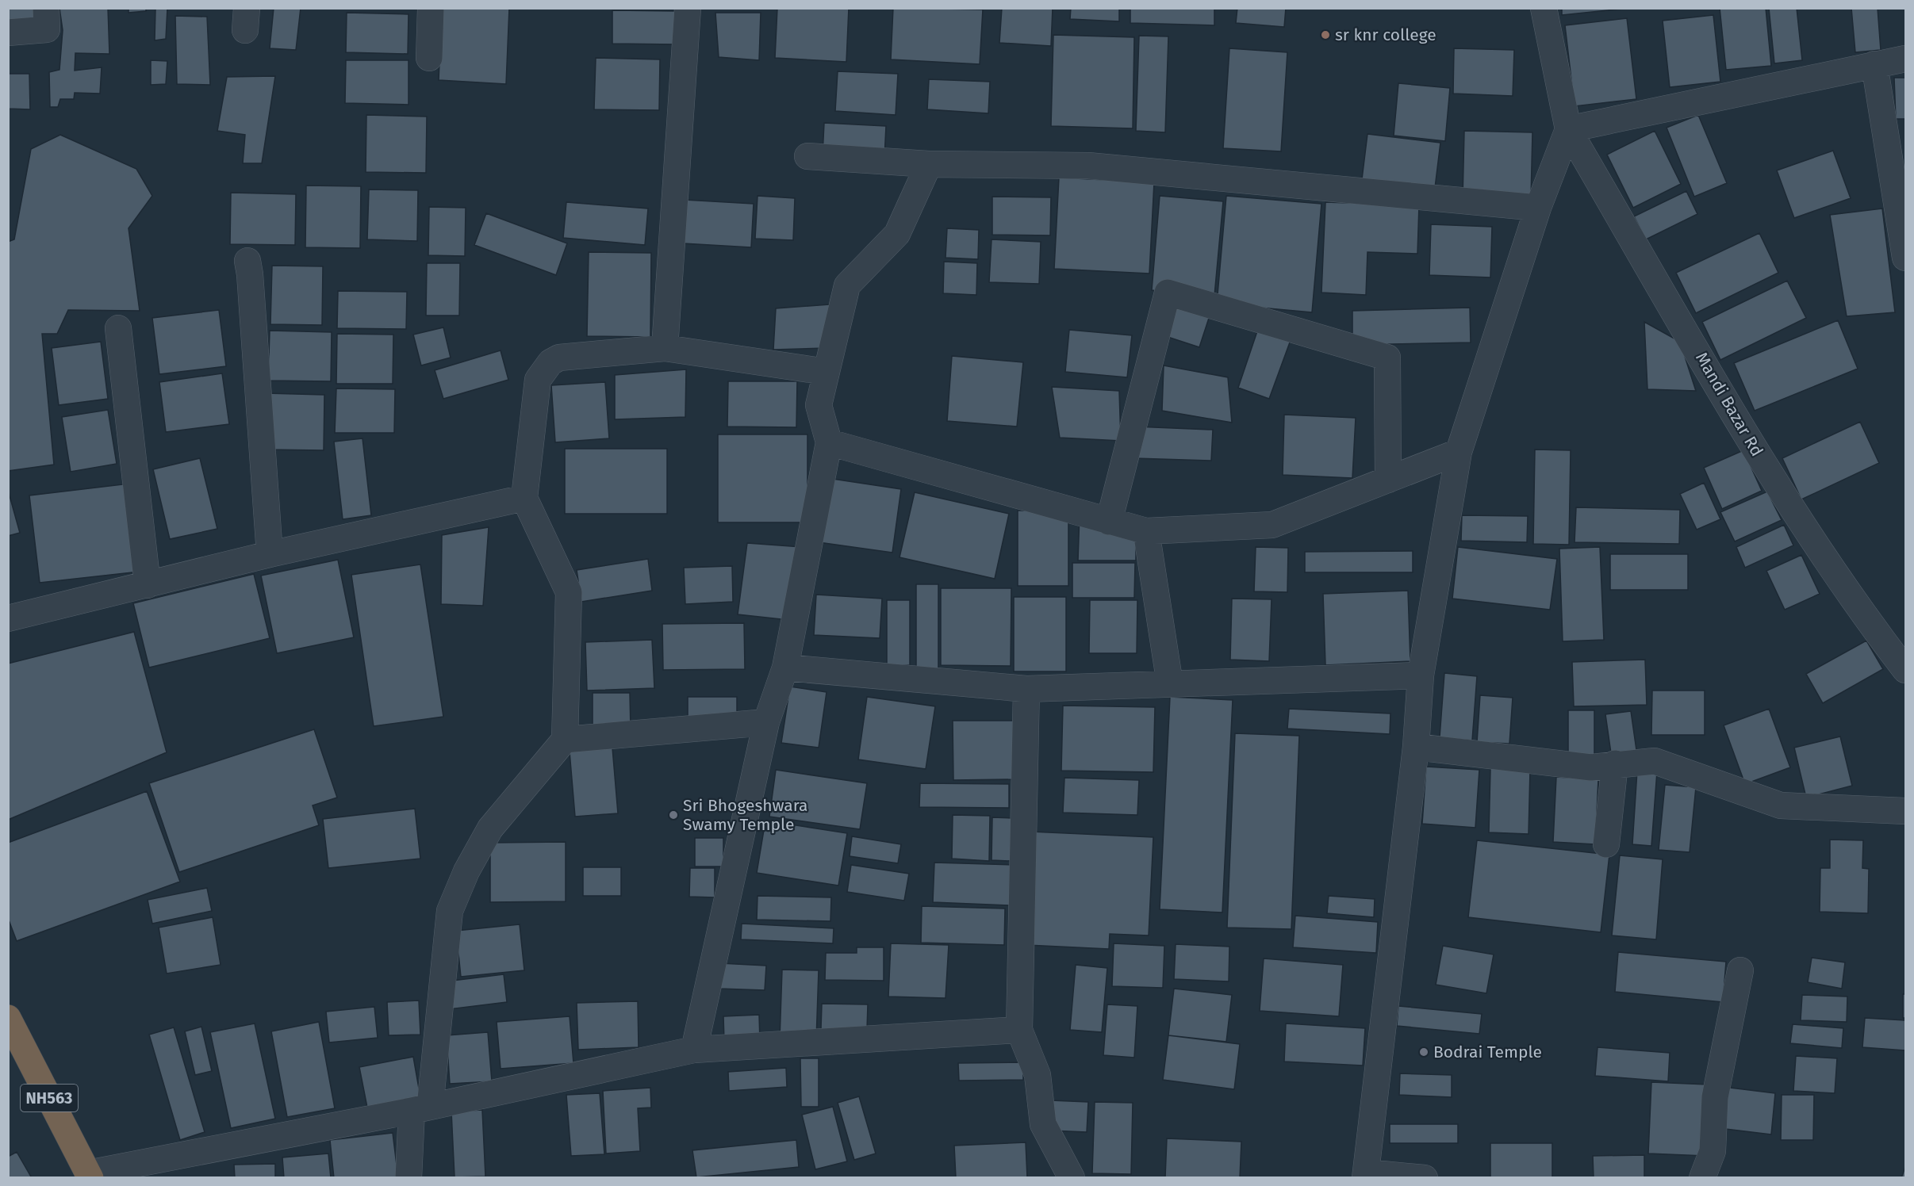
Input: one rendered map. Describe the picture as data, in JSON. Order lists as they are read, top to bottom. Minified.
{"streets":{"highway":["NH563"],"street":["Mandi Bazar Rd"]},"places":["sr knr college","Sri Bhogeshwara Swamy Temple","Bodrai Temple"]}
